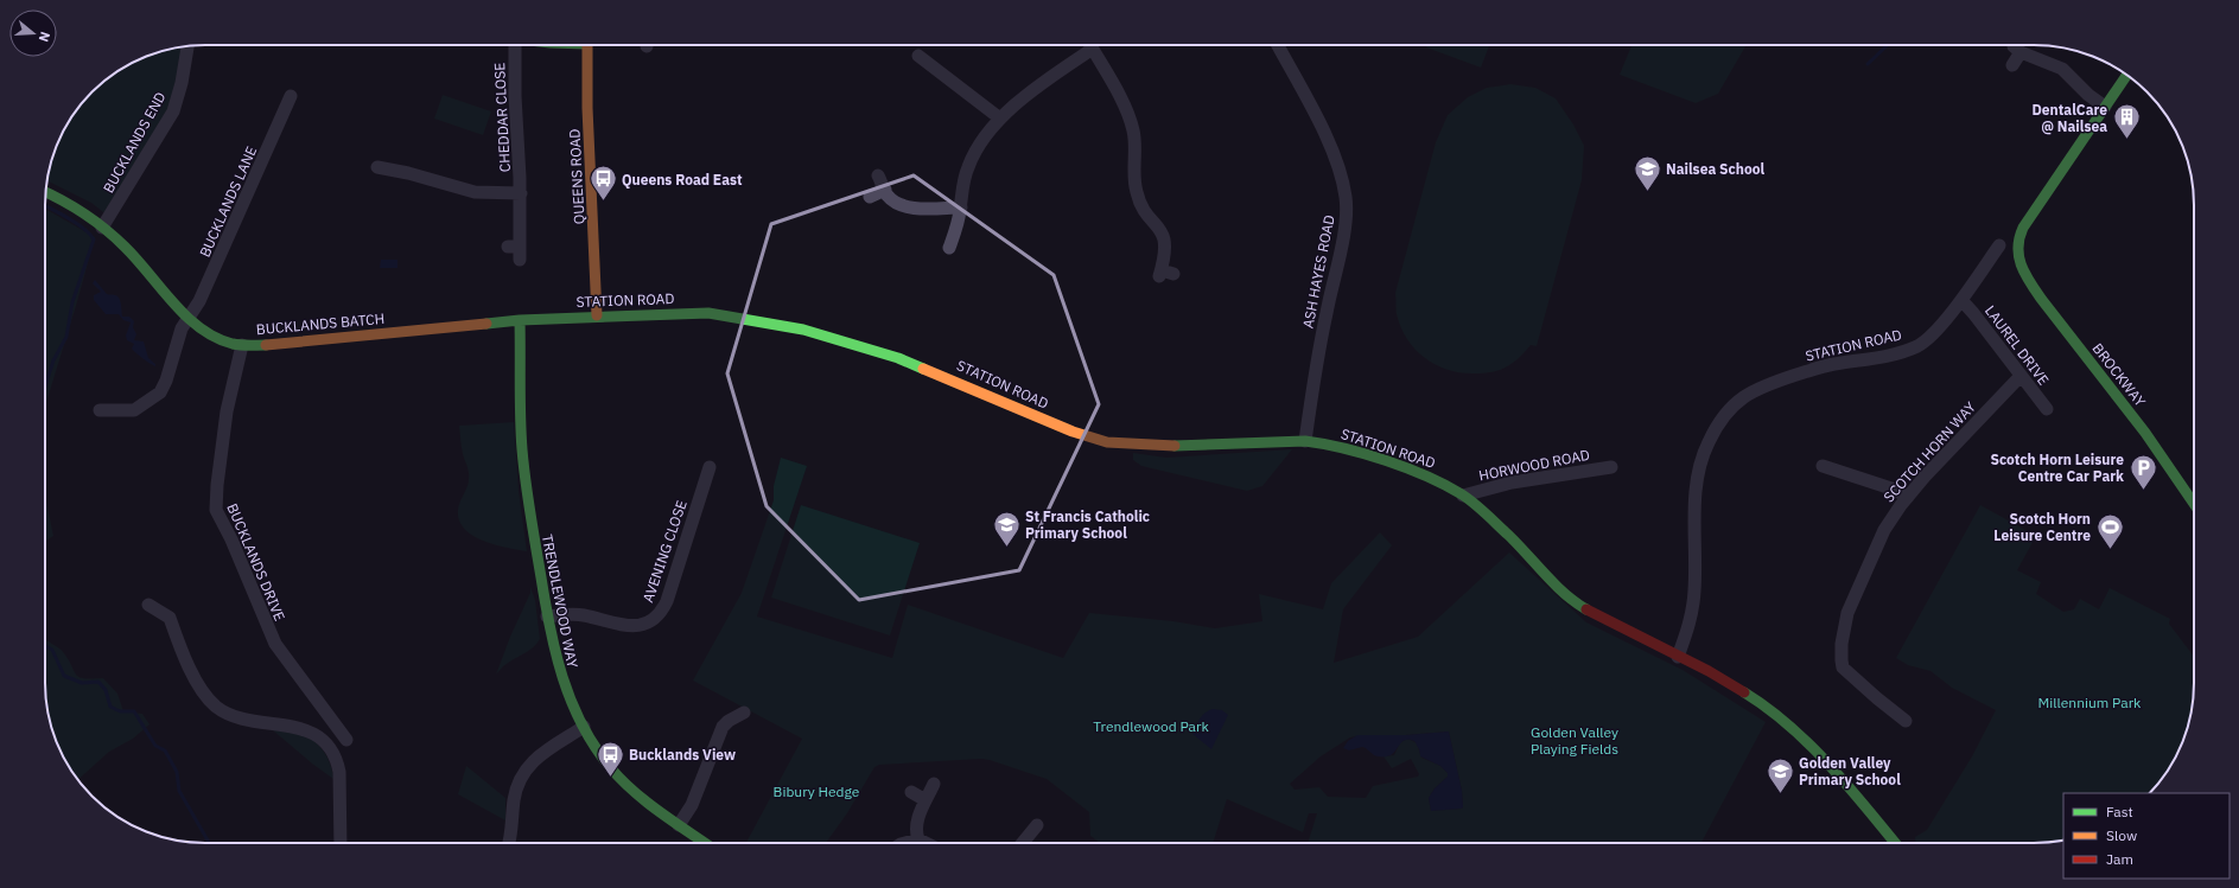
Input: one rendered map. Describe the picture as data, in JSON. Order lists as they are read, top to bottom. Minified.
{"streets":{"street":["CHEDDAR CLOSE","BUCKLANDS END","QUEENS ROAD","BUCKLANDS LANE","ASH HAYES ROAD","STATION ROAD","BUCKLANDS BATCH","LAUREL DRIVE","BROCKWAY","SCOTCH HORN WAY","HORWOOD ROAD","AVENING CLOSE","BUCKLANDS DRIVE","TRENDLEWOOD WAY"]},"crossings":[["BUCKLANDS END","BUCKLANDS BATCH"],["QUEENS ROAD","STATION ROAD"],["BUCKLANDS LANE","BUCKLANDS BATCH"],["ASH HAYES ROAD","STATION ROAD"],["STATION ROAD","BUCKLANDS BATCH"],["STATION ROAD","LAUREL DRIVE"],["STATION ROAD","HORWOOD ROAD"],["STATION ROAD","TRENDLEWOOD WAY"],["BUCKLANDS BATCH","BUCKLANDS DRIVE"],["BUCKLANDS BATCH","TRENDLEWOOD WAY"],["LAUREL DRIVE","SCOTCH HORN WAY"],["AVENING CLOSE","TRENDLEWOOD WAY"]],"parks":["Millennium Park","Trendlewood Park","Golden Valley Playing Fields","Bibury Hedge"],"places":{"building":["DentalCare @ Nailsea"],"school or university":["Nailsea School","St Francis Catholic Primary School","Golden Valley Primary School"],"bus stop":["Queens Road East","Bucklands View"],"parking":["Scotch Horn Leisure Centre Car Park"],"sports":["Scotch Horn Leisure Centre"]},"legend":["Fast","Slow","Jam"],"north":"right"}
